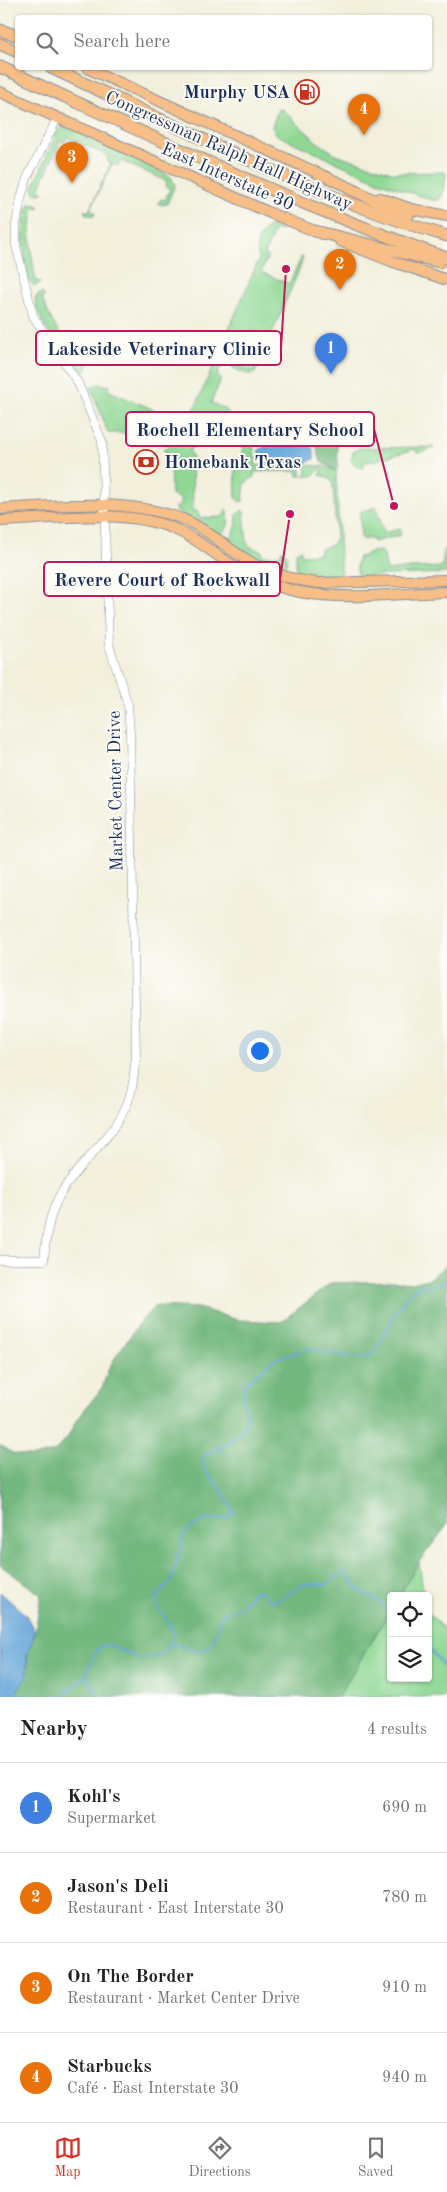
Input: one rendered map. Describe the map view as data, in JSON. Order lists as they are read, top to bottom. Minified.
{"streets":{"highway":["Congressman Ralph Hall Highway"],"main road":["East Interstate 30"],"street":["Market Center Drive"]},"crossings":[["East Interstate 30","Market Center Drive"]],"places":{"fuel station":["Murphy USA"],"other":["Lakeside Veterinary Clinic","Rochell Elementary School","Revere Court of Rockwall"],"bank":["Homebank Texas"]},"page":{"search":"Search here","pins":["4","3","2","1"],"heading":["Nearby","4 results"],"list":[{"mark":"1","name":"Kohl's","note":"Supermarket","value":"690 m"},{"mark":"2","name":"Jason's Deli","note":"Restaurant · East Interstate 30","value":"780 m"},{"mark":"3","name":"On The Border","note":"Restaurant · Market Center Drive","value":"910 m"},{"mark":"4","name":"Starbucks","note":"Café · East Interstate 30","value":"940 m"}],"nav":["Map","Directions","Saved"]}}
